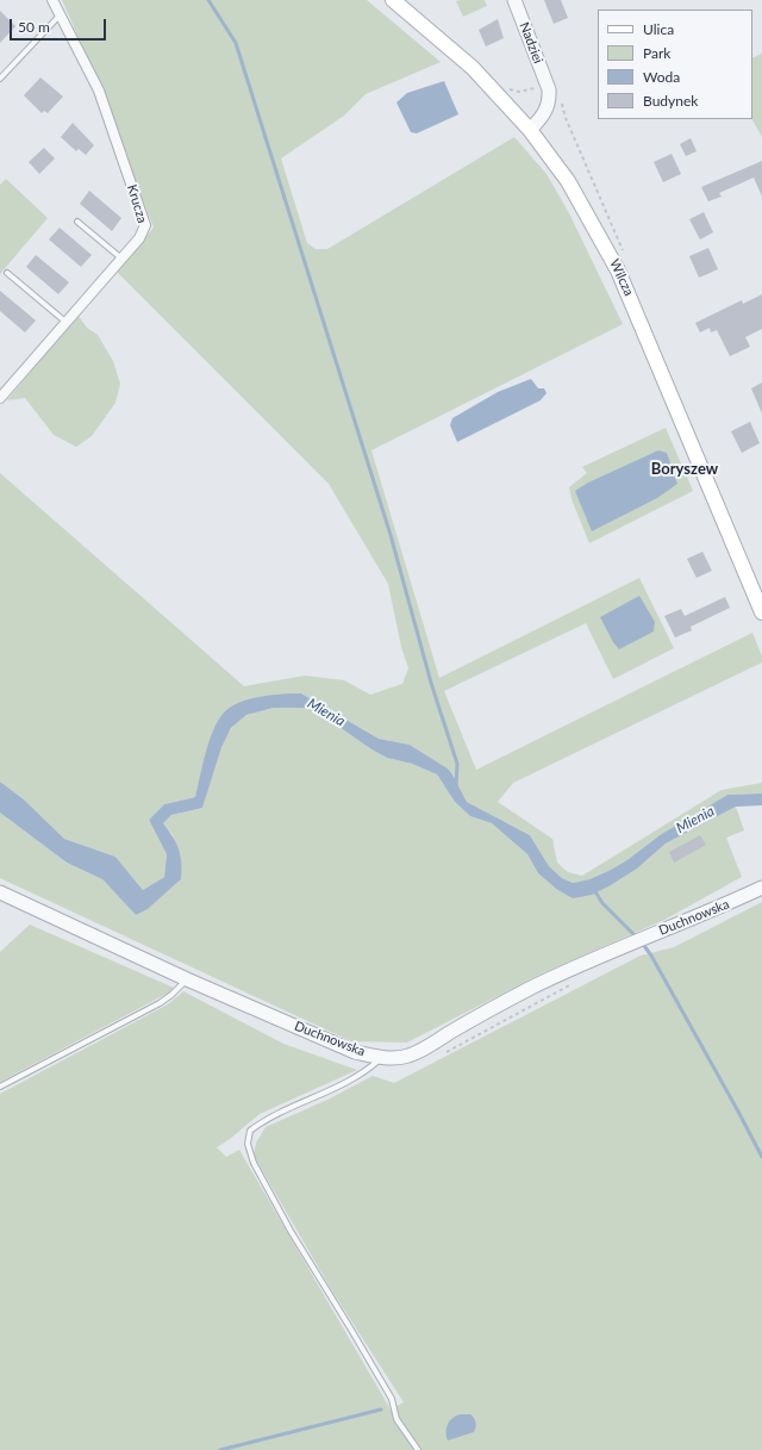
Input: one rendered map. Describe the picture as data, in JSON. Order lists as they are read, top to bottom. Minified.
{"streets":{"main road":["Wilcza"],"street":["Nadziei","Krucza","Duchnowska"]},"crossings":[["Nadziei","Wilcza"]],"districts":["Boryszew"],"water":["Mienia"],"legend":["Ulica","Park","Woda","Budynek"],"scale_bar":"50 m"}
